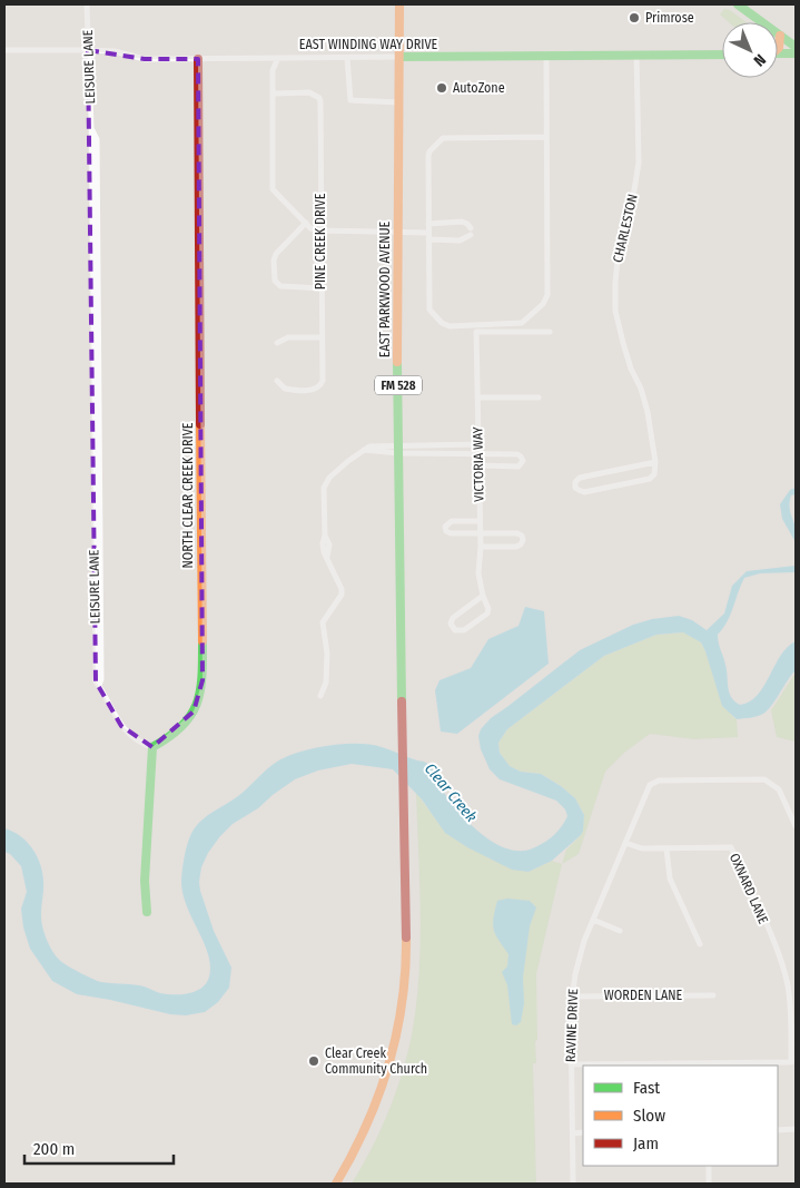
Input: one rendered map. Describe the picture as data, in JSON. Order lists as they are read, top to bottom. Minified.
{"streets":{"main road":["EAST WINDING WAY DRIVE","EAST PARKWOOD AVENUE","FM 528","NORTH CLEAR CREEK DRIVE"],"street":["LEISURE LANE","CHARLESTON","PINE CREEK DRIVE","VICTORIA WAY","OXNARD LANE","WORDEN LANE","RAVINE DRIVE"]},"crossings":[["EAST WINDING WAY DRIVE","LEISURE LANE"],["EAST WINDING WAY DRIVE","CHARLESTON"],["EAST WINDING WAY DRIVE","EAST PARKWOOD AVENUE"],["EAST WINDING WAY DRIVE","NORTH CLEAR CREEK DRIVE"],["LEISURE LANE","NORTH CLEAR CREEK DRIVE"],["OXNARD LANE","RAVINE DRIVE"],["WORDEN LANE","RAVINE DRIVE"]],"water":["Clear Creek"],"places":["Primrose","AutoZone","Clear Creek Community Church"],"legend":["Fast","Slow","Jam"],"scale_bar":"200 m","north":"bottom right"}
